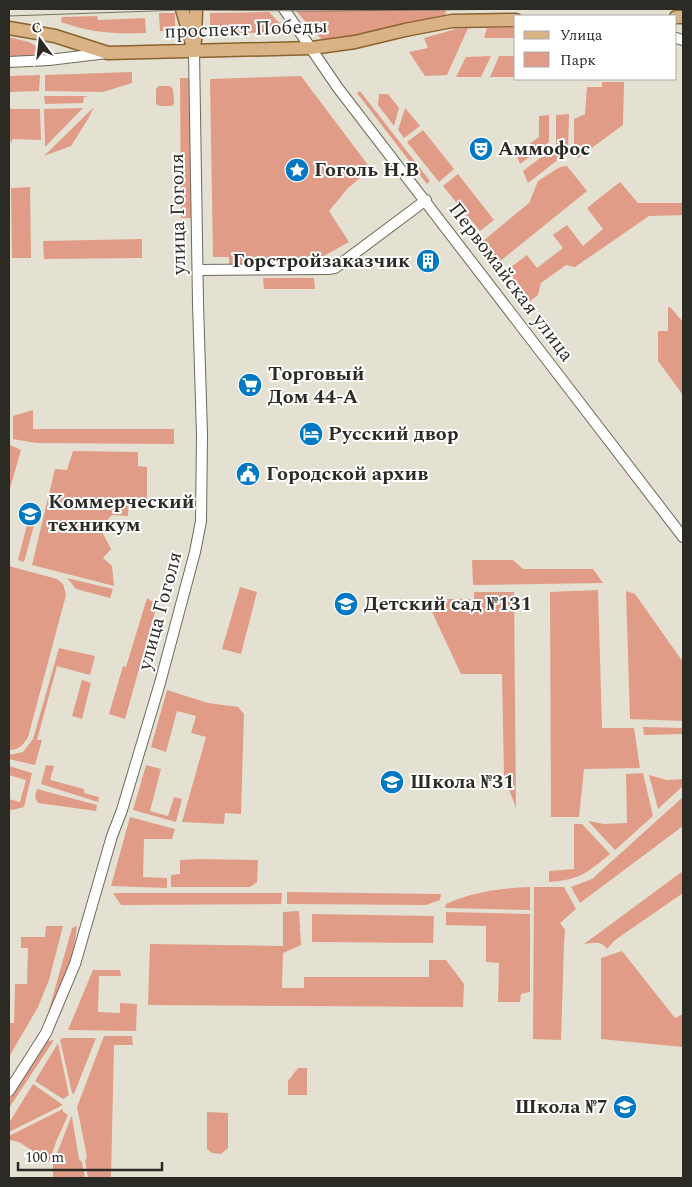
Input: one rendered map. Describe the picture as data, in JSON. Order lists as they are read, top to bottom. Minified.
{"streets":{"main road":["проспект Победы","улица Гоголя"],"street":["Первомайская улица"]},"crossings":[["проспект Победы","улица Гоголя"],["проспект Победы","Первомайская улица"]],"places":{"theatre":["Аммофос"],"place":["Гоголь Н.В"],"building":["Горстройзаказчик"],"supermarket":["Торговый Дом 44-А"],"hotel":["Русский двор"],"public building":["Городской архив"],"school or university":["Коммерческий техникум","Детский сад №131","Школа №31","Школа №7"]},"legend":["Улица","Парк"],"scale_bar":"100 m","north":"top"}
